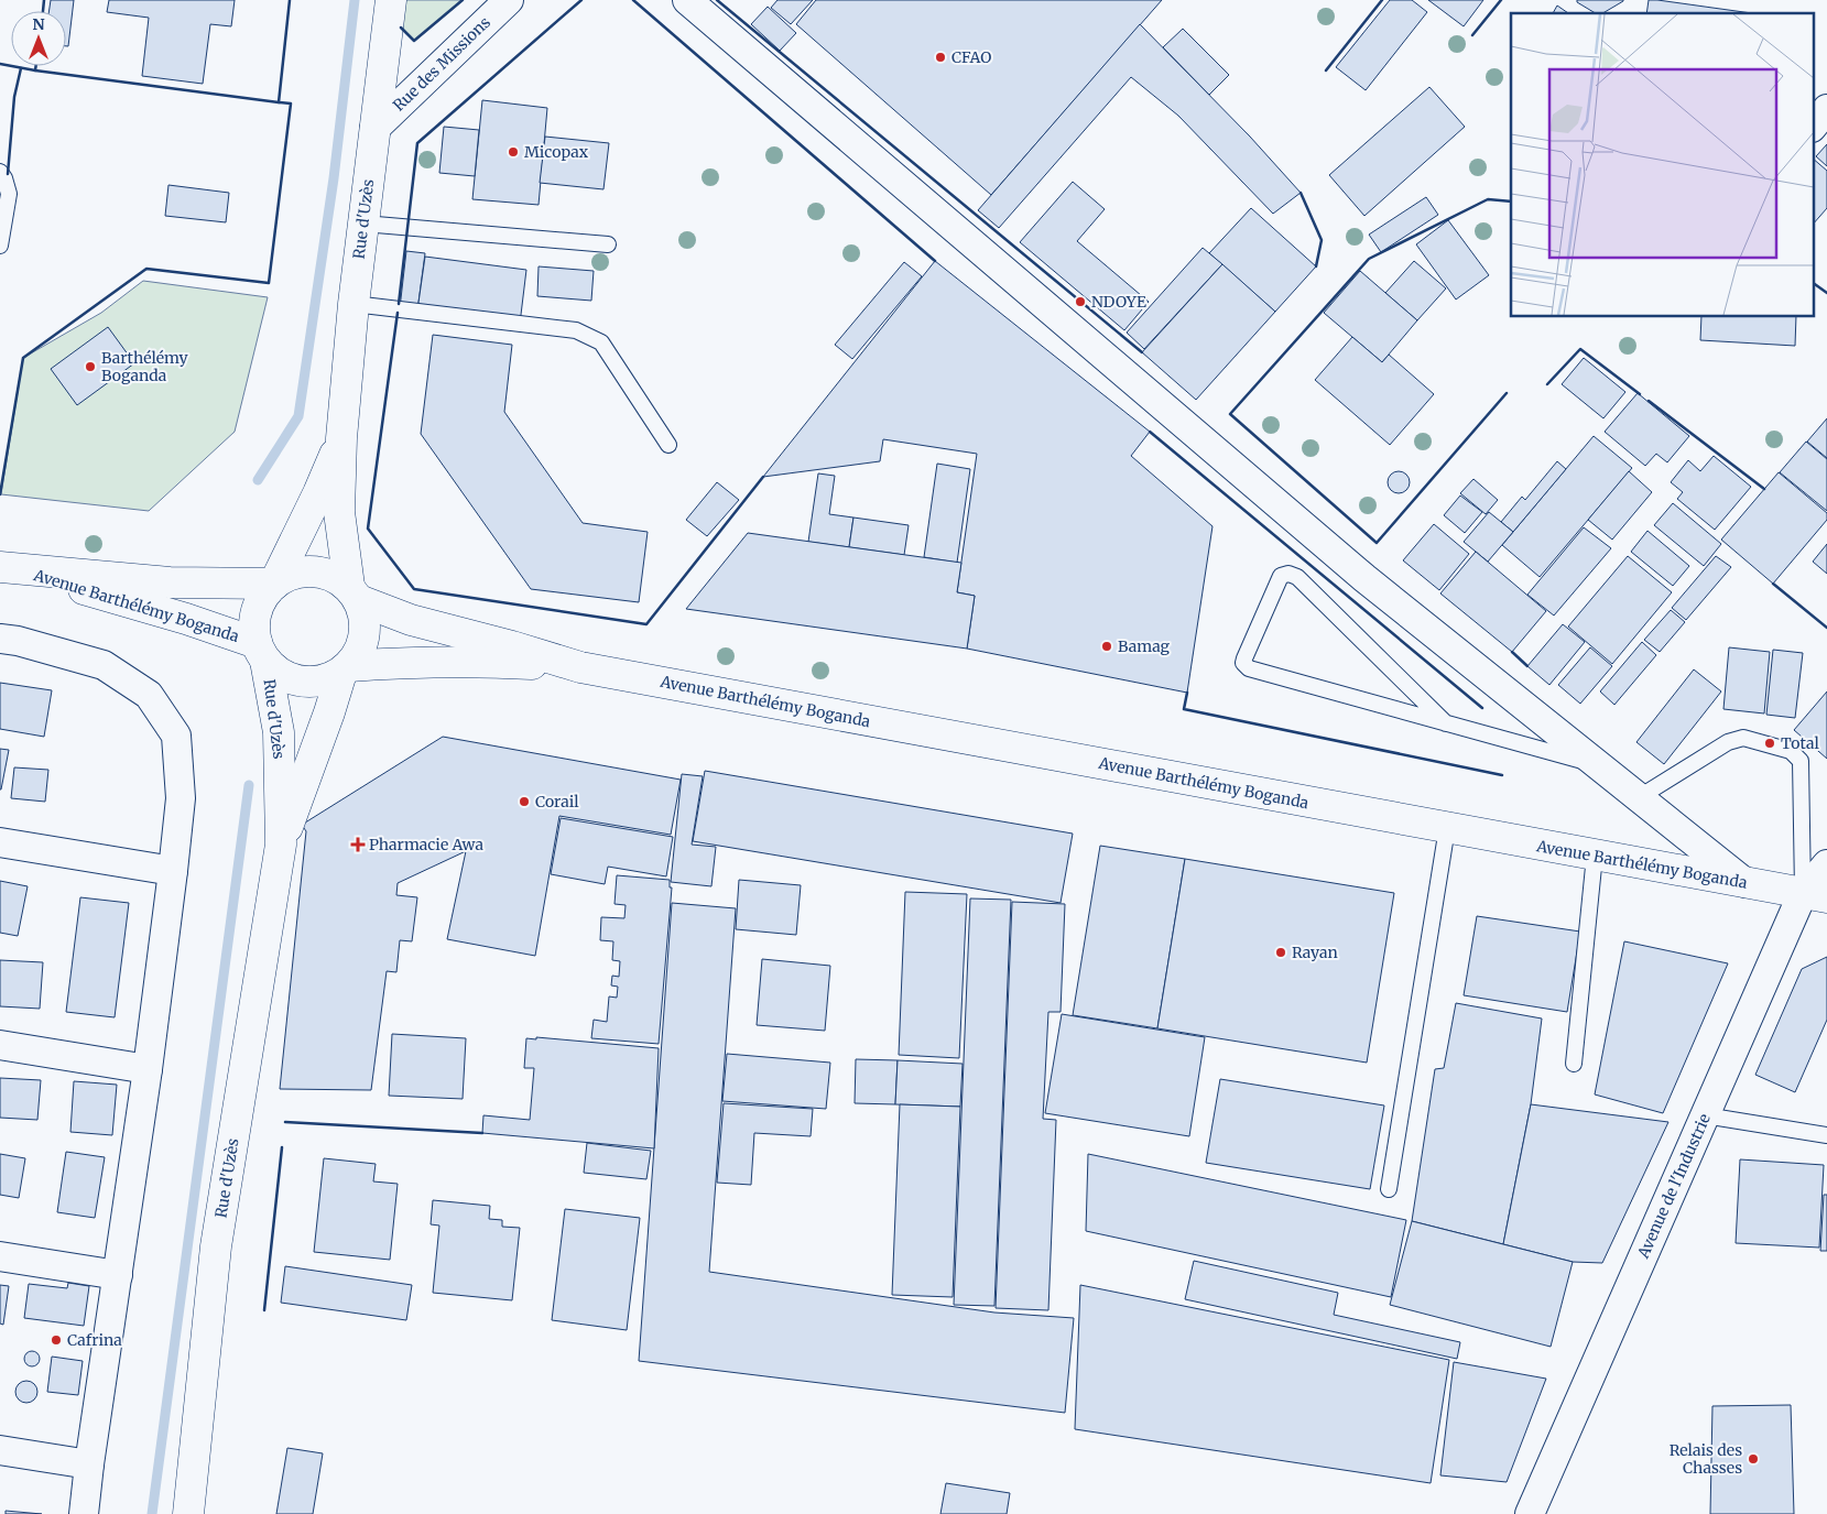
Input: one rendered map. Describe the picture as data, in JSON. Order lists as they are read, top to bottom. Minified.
{"streets":{"main road":["Rue d'Uzès","Avenue Barthélémy Boganda"],"street":["Rue des Missions","Avenue de l'Industrie"]},"crossings":[["Rue des Missions","Rue d'Uzès"],["Rue d'Uzès","Avenue Barthélémy Boganda"],["Avenue Barthélémy Boganda","Avenue de l'Industrie"]],"places":{"other":["CFAO","Micopax","NDOYE","Barthélémy Boganda","Bamag","Total","Corail","Rayan","Cafrina","Relais des Chasses"],"health":["Pharmacie Awa"]},"north":"top"}
